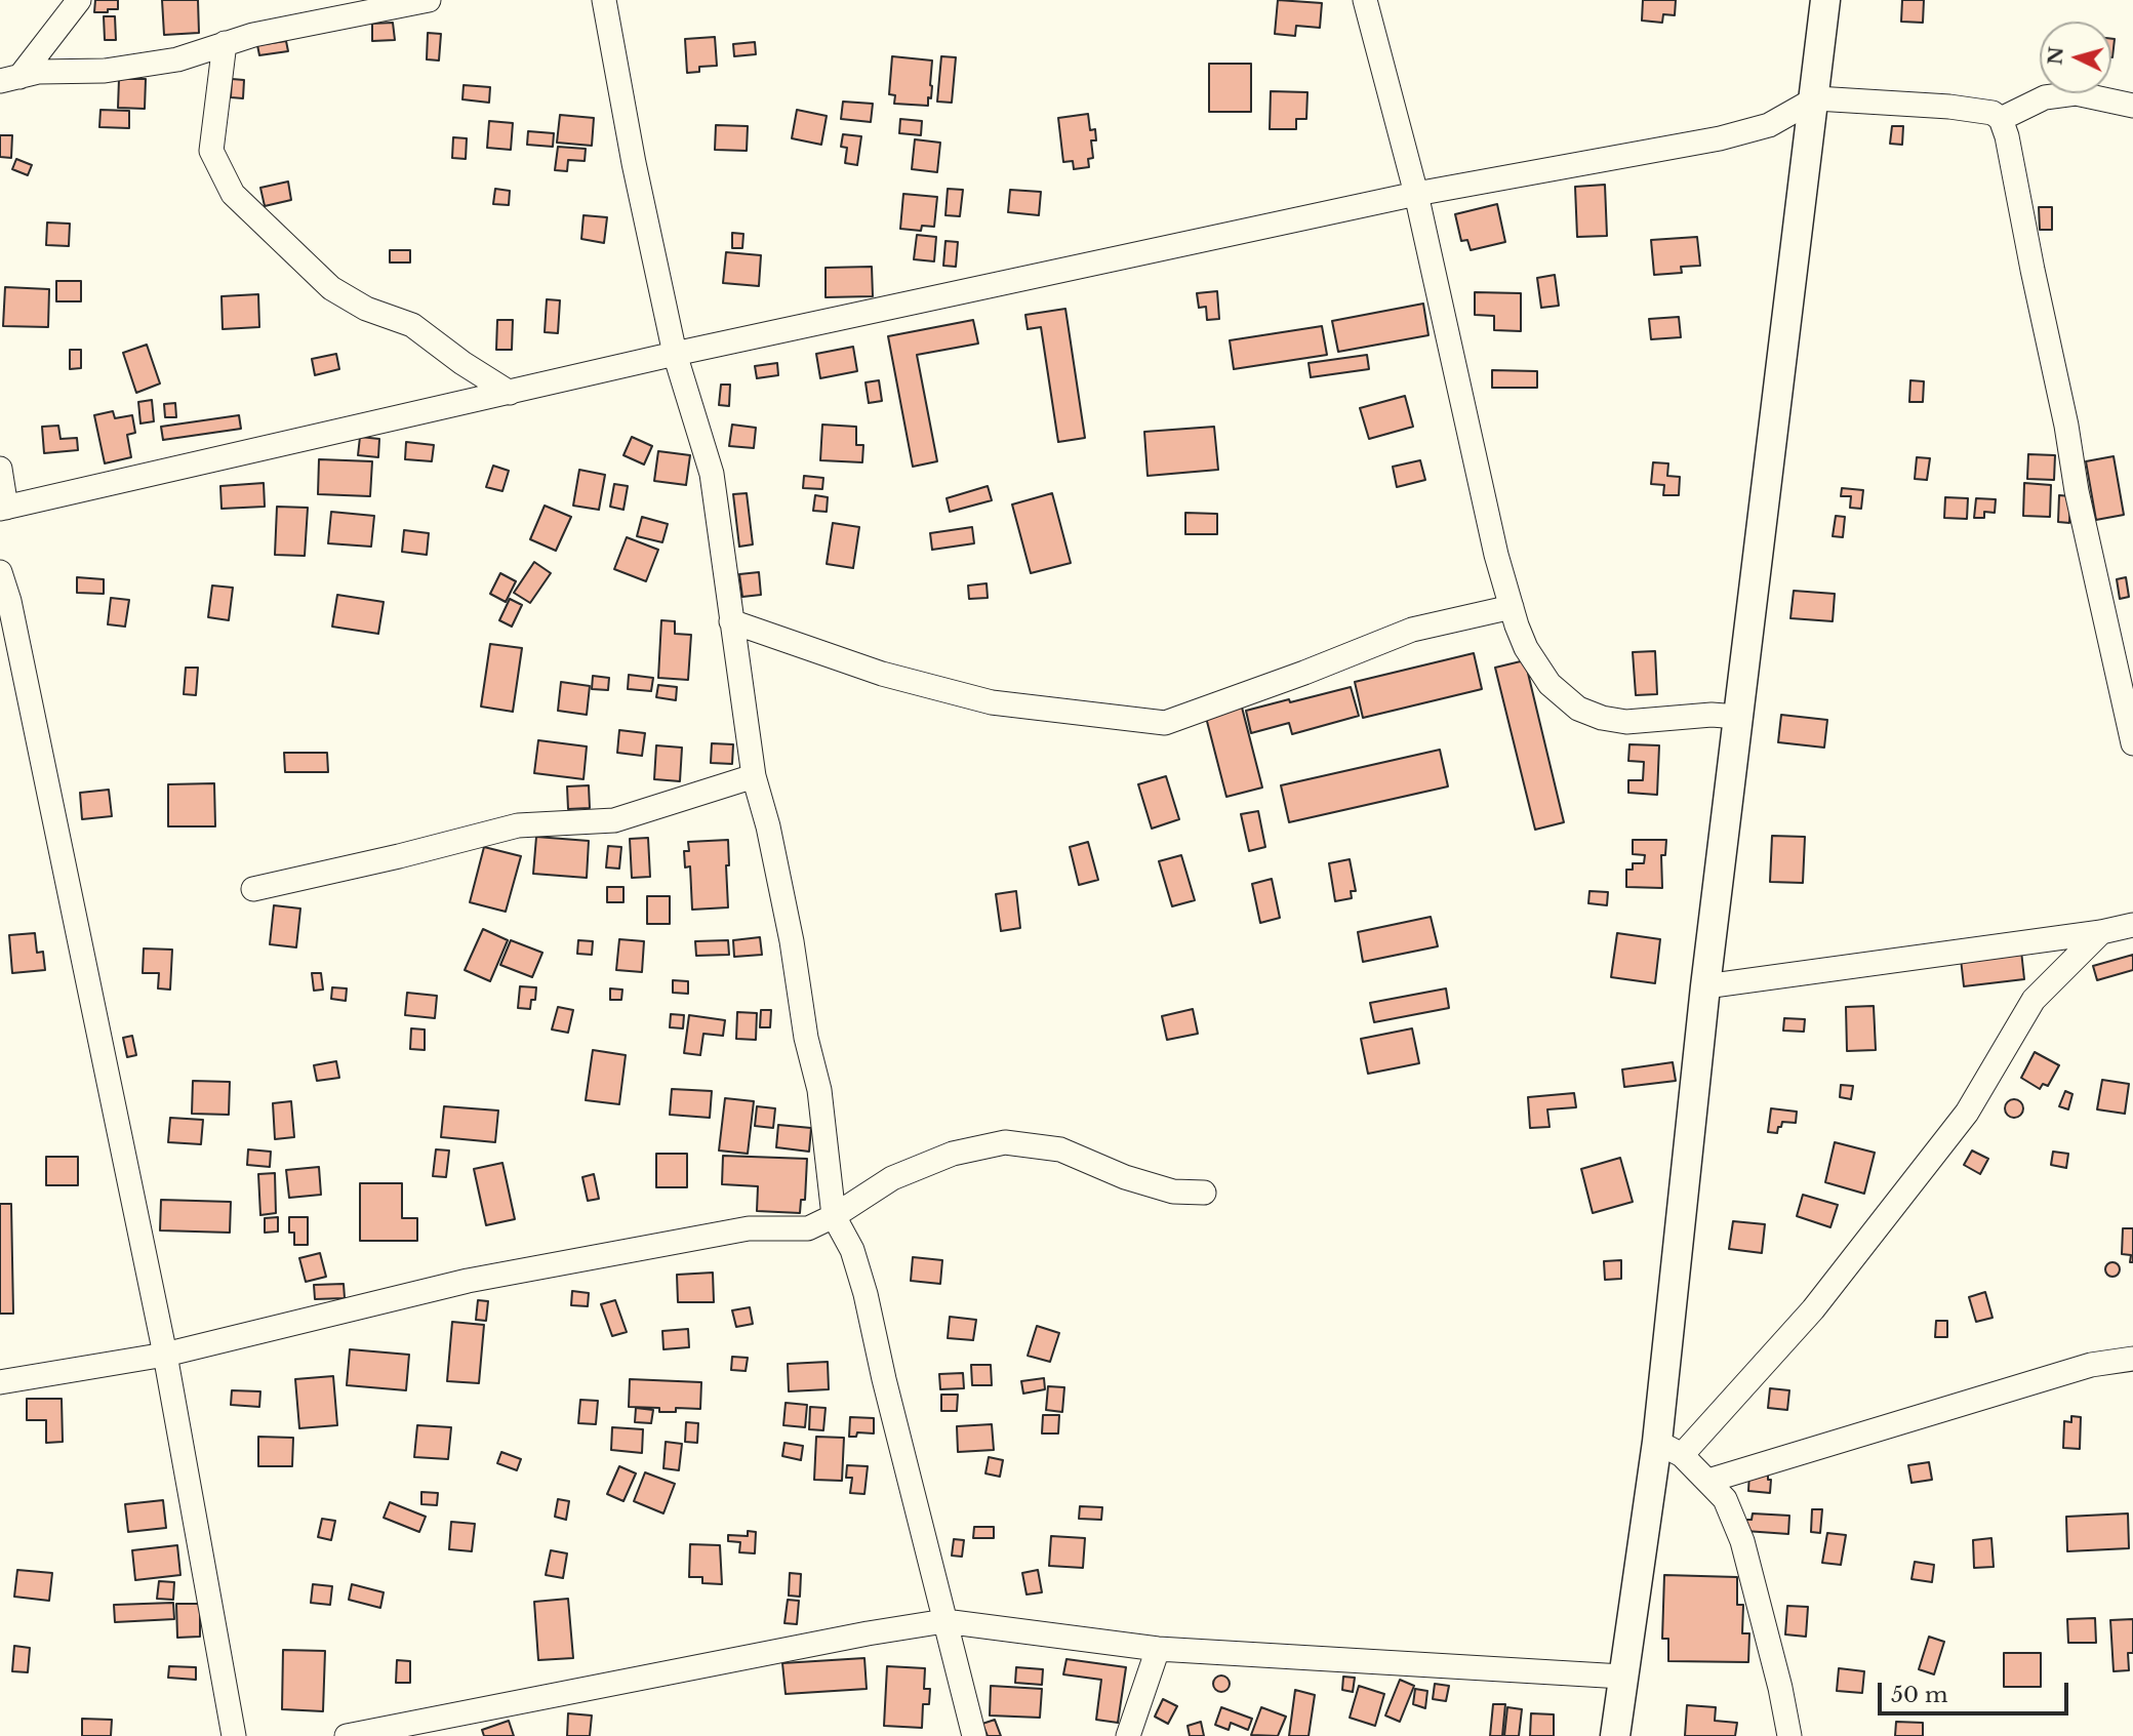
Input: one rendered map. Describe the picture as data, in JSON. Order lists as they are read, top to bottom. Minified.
{"scale_bar":"50 m","north":"left"}
